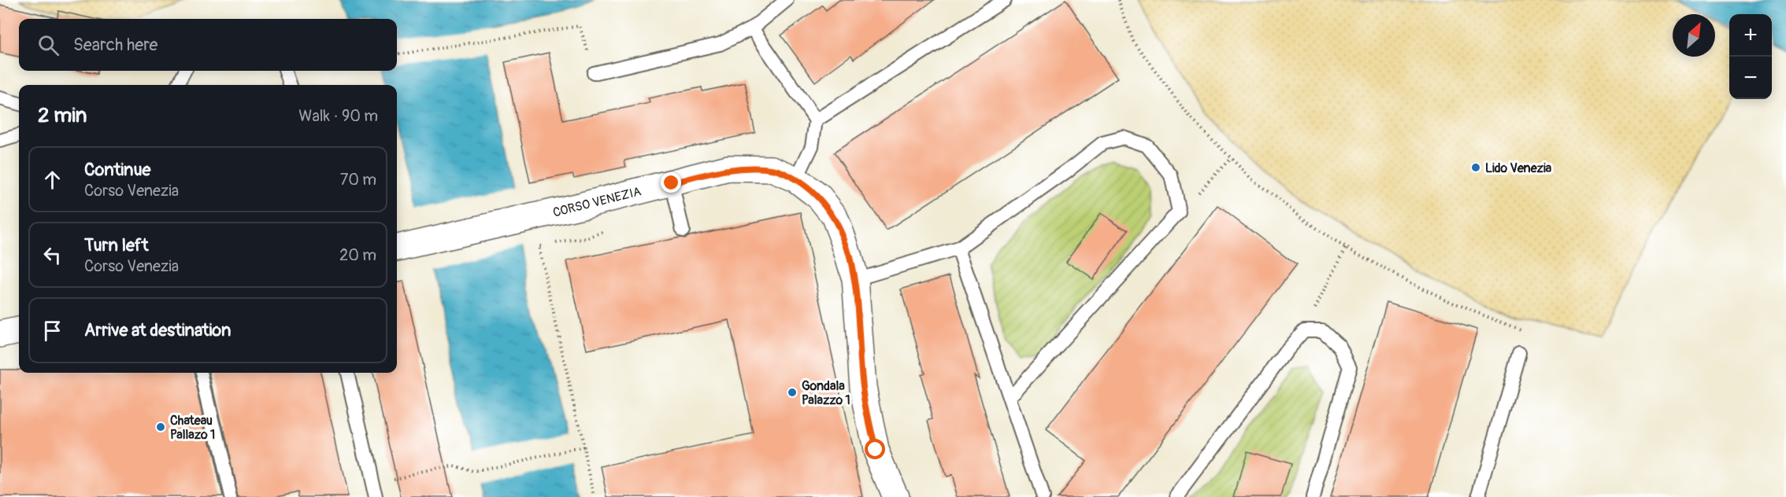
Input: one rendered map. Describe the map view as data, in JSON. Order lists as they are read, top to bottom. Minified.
{"streets":{"street":["CORSO VENEZIA"]},"places":["Lido Venezia","Gondala Palazzo 1","Chateau Pallazo 1"],"north":"top right","page":{"map_buttons":["+","−"],"search":"Search here","heading":["2 min","Walk · 90 m"],"list":[["Continue","Corso Venezia","70 m"],["Turn left","Corso Venezia","20 m"],"Arrive at destination"]}}
